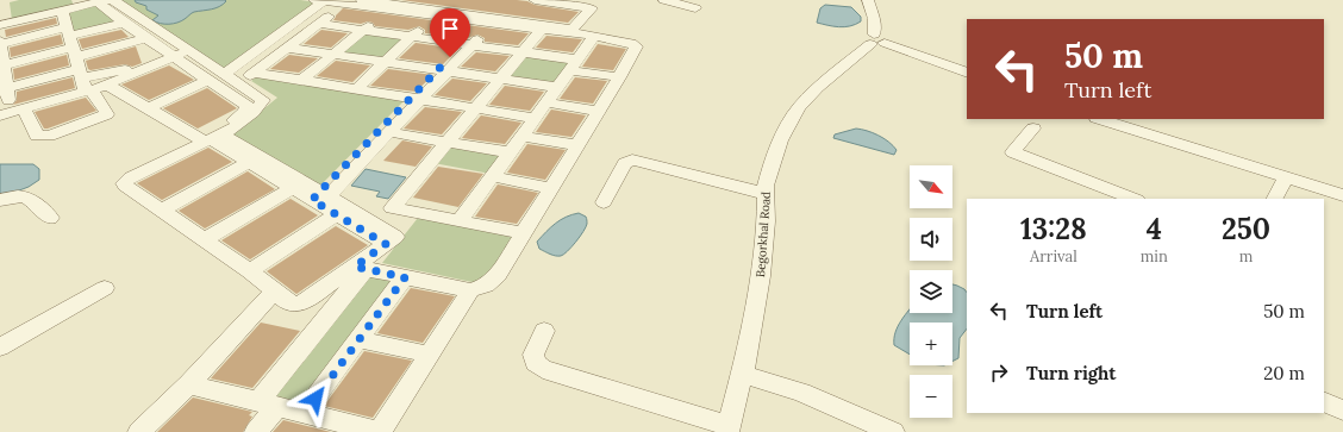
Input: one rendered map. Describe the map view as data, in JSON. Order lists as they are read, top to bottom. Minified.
{"streets":{"street":["Begorkhal Road"]},"north":"bottom right","page":{"turn":["50 m","Turn left"],"map_buttons":["+","−"],"eta":["13:28","Arrival","4","min","250","m"],"list":[{"name":"Turn left","value":"50 m"},{"name":"Turn right","value":"20 m"}]}}
